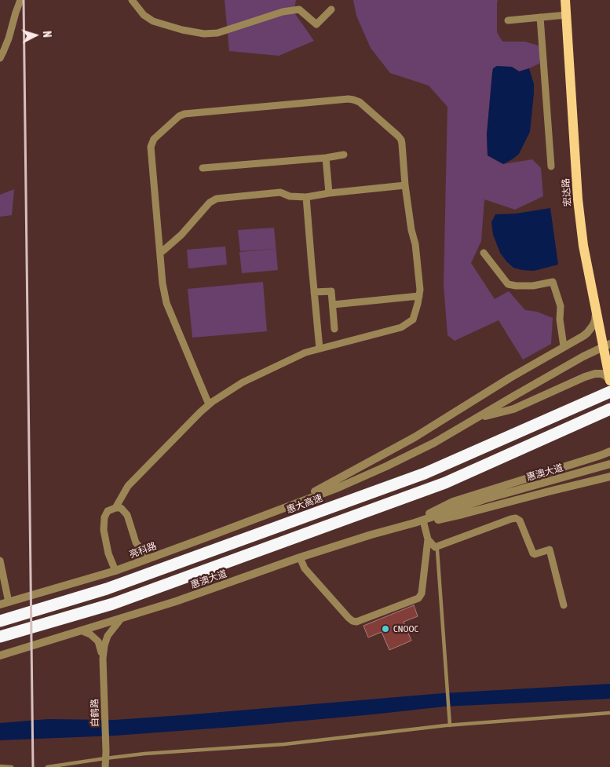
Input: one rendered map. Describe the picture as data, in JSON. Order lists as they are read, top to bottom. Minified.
{"streets":{"highway":["惠大高速"],"main road":["宏达路"],"street":["惠澳大道","亮科路","白鹤路"]},"places":["CNOOC"],"north":"right"}
